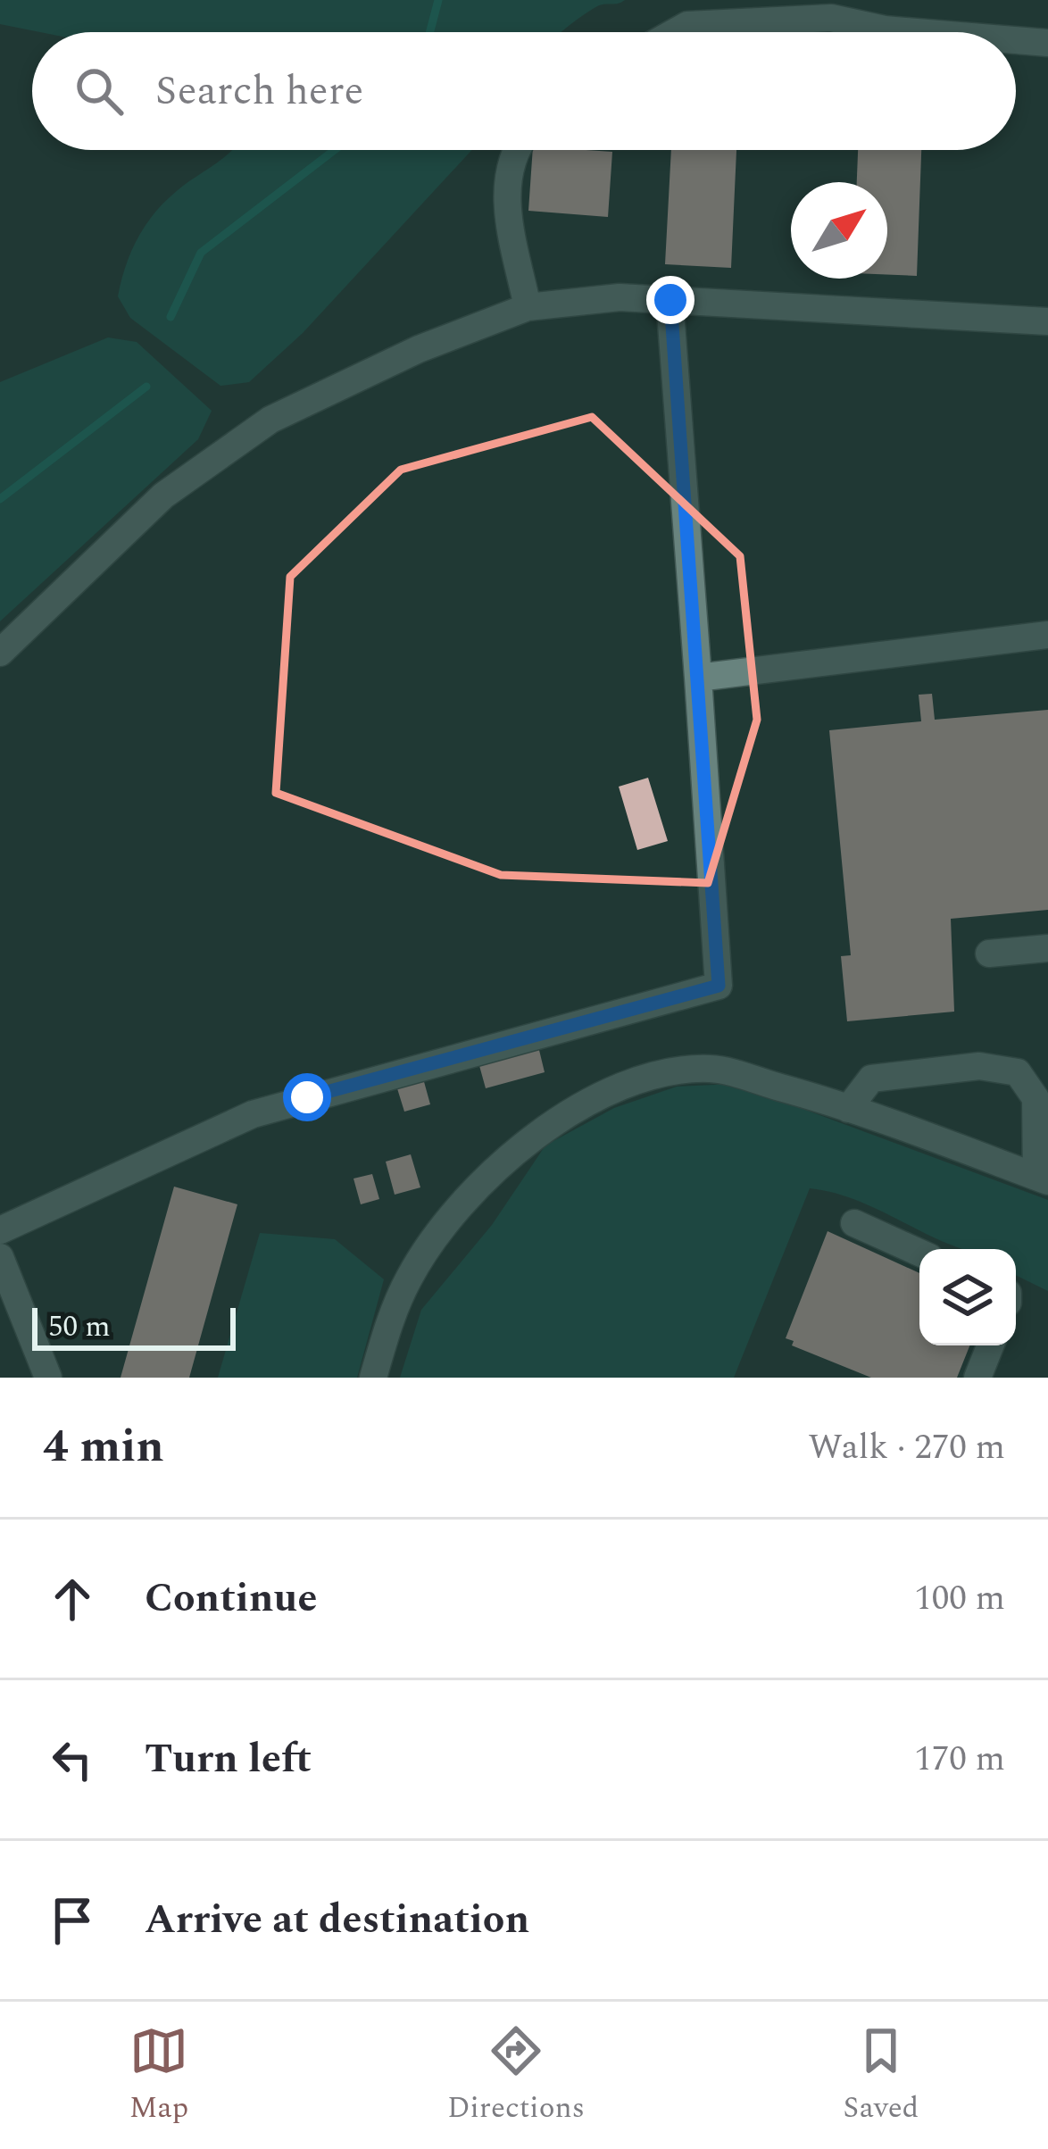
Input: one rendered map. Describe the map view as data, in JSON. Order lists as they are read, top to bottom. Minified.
{"scale_bar":"50 m","north":"top right","page":{"search":"Search here","scale":"50 m","heading":["4 min","Walk · 270 m"],"list":[["Continue","100 m"],["Turn left","170 m"],"Arrive at destination"],"nav":["Map","Directions","Saved"]}}
